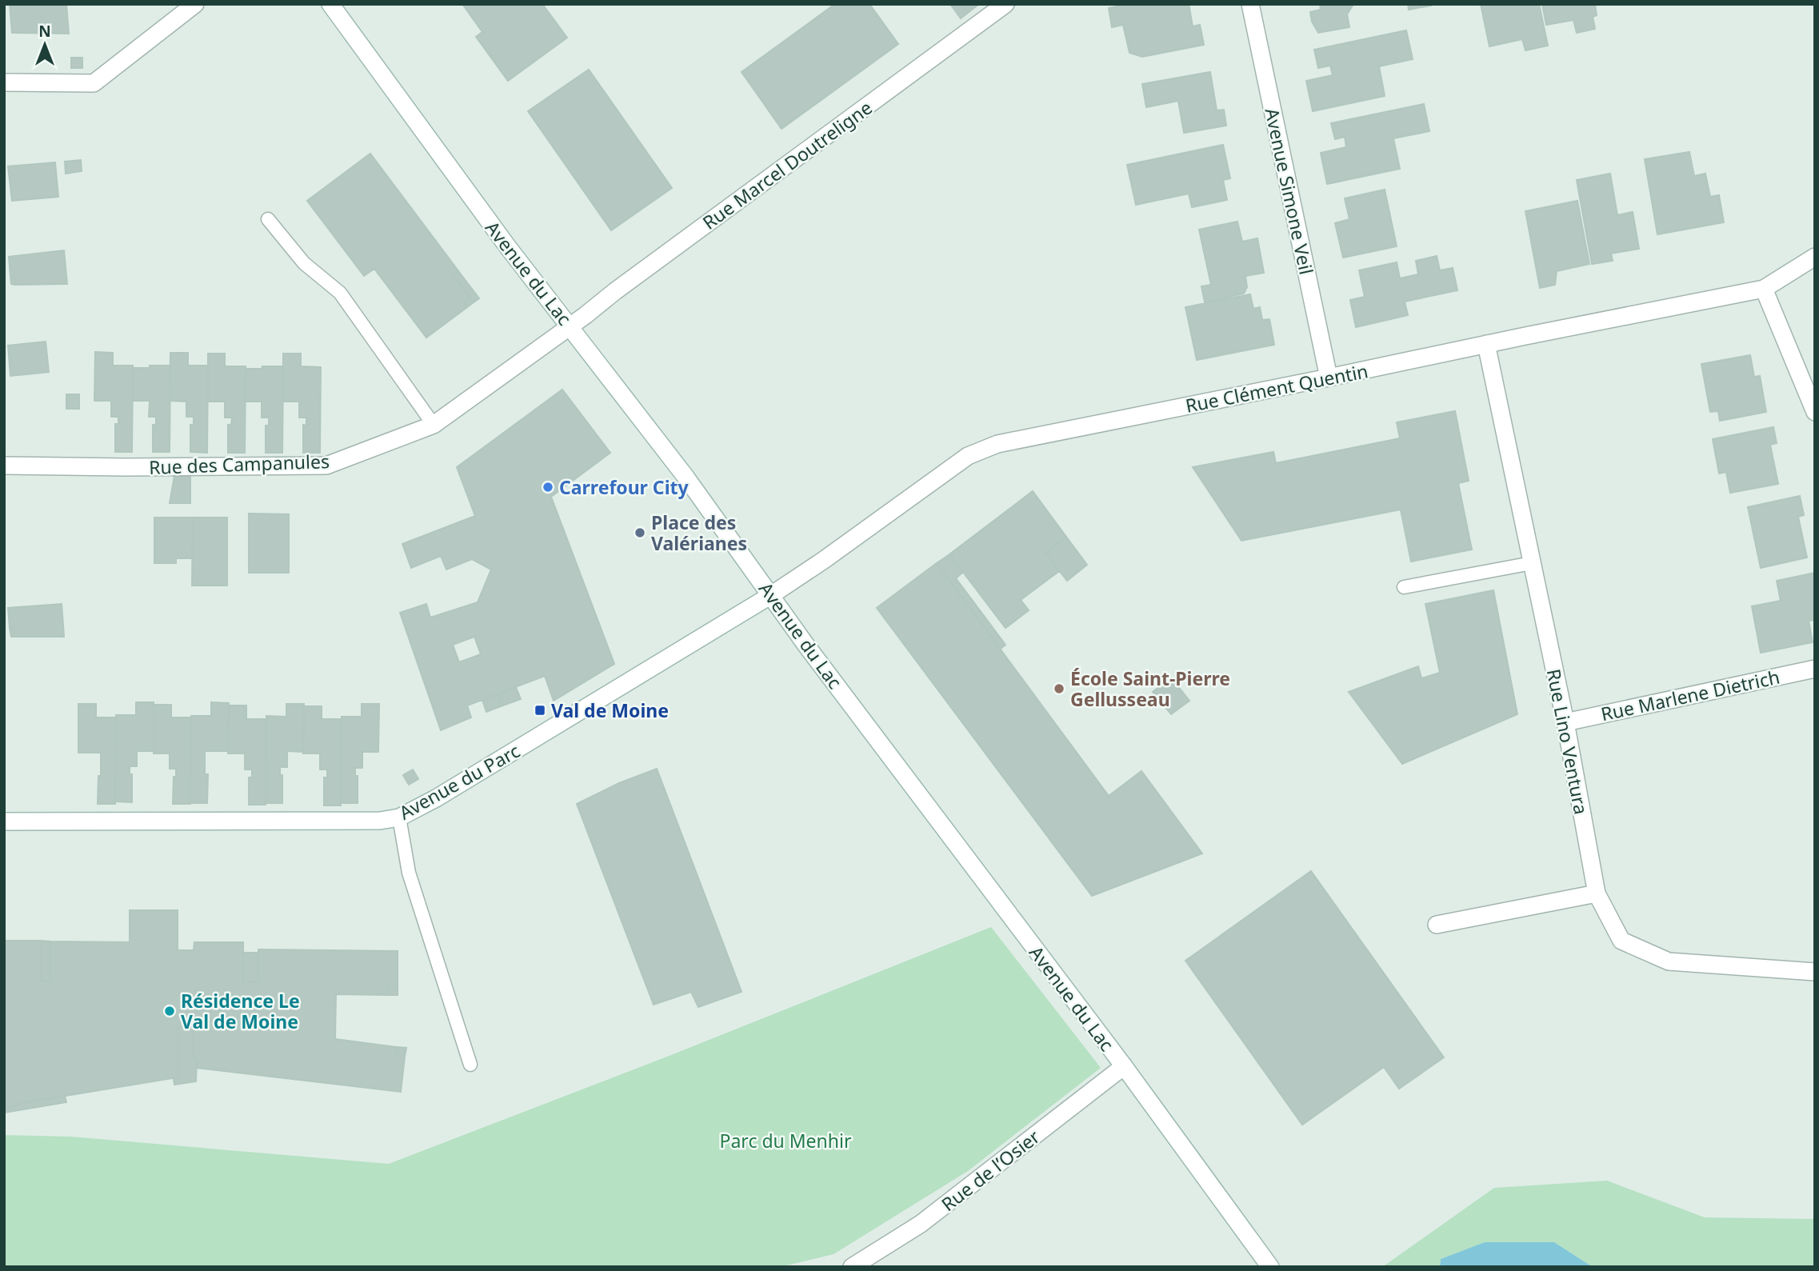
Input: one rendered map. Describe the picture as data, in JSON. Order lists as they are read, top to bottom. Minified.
{"streets":{"street":["Rue Marcel Doutreligne","Avenue Simone Veil","Avenue du Lac","Rue Clément Quentin","Rue des Campanules","Rue Marlene Dietrich","Rue Lino Ventura","Avenue du Parc","Rue de l’Osier"]},"crossings":[["Rue Marcel Doutreligne","Avenue du Lac"],["Rue Marcel Doutreligne","Rue des Campanules"],["Avenue Simone Veil","Rue Clément Quentin"],["Avenue du Lac","Rue Clément Quentin"],["Avenue du Lac","Rue des Campanules"],["Avenue du Lac","Avenue du Parc"],["Avenue du Lac","Rue de l’Osier"],["Rue Clément Quentin","Rue Lino Ventura"],["Rue Clément Quentin","Avenue du Parc"],["Rue Marlene Dietrich","Rue Lino Ventura"]],"parks":["Parc du Menhir"],"places":{"other":["Carrefour City","Place des Valérianes","École Saint-Pierre Gellusseau","Résidence Le Val de Moine"],"transit":["Val de Moine"]},"north":"top"}
